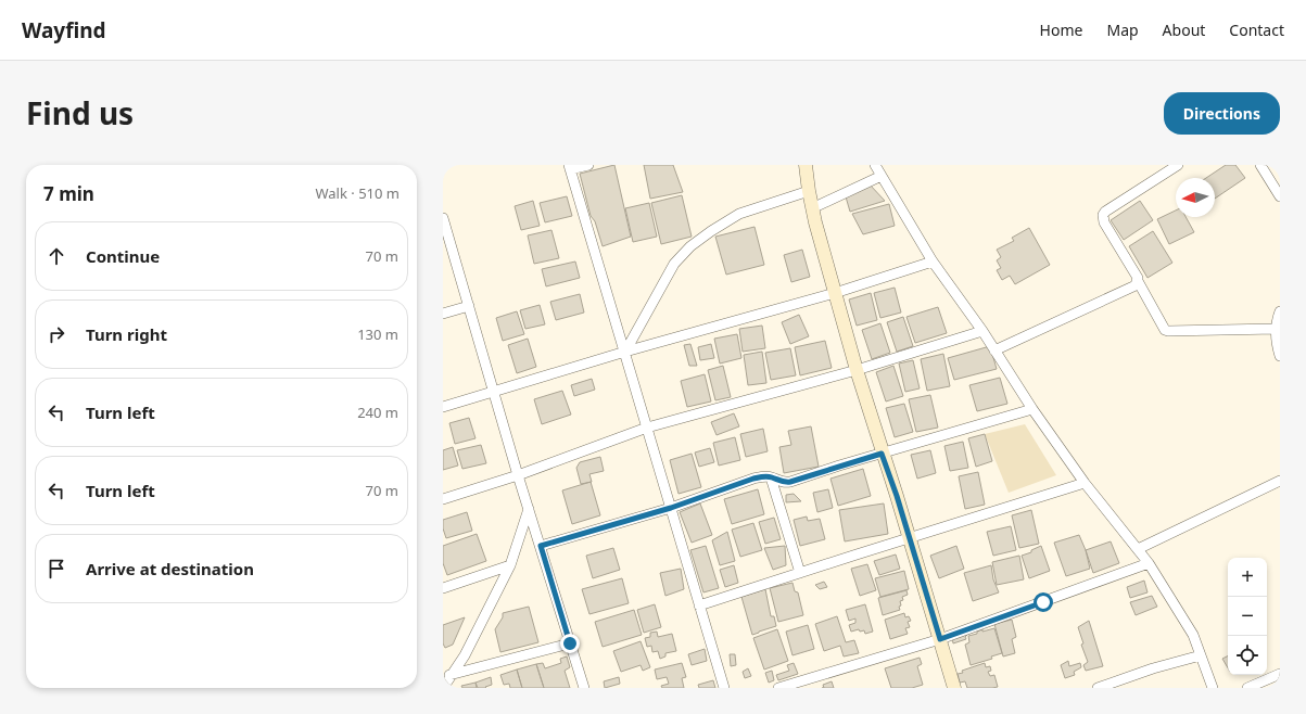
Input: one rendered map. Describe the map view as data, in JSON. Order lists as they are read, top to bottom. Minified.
{"north":"left","page":{"header":"Wayfind","nav":["Home","Map","About","Contact"],"title":"Find us","buttons":"Directions","heading":["7 min","Walk · 510 m"],"list":[["Continue","70 m"],["Turn right","130 m"],["Turn left","240 m"],["Turn left","70 m"],"Arrive at destination"],"map_buttons":["+","−"]}}
